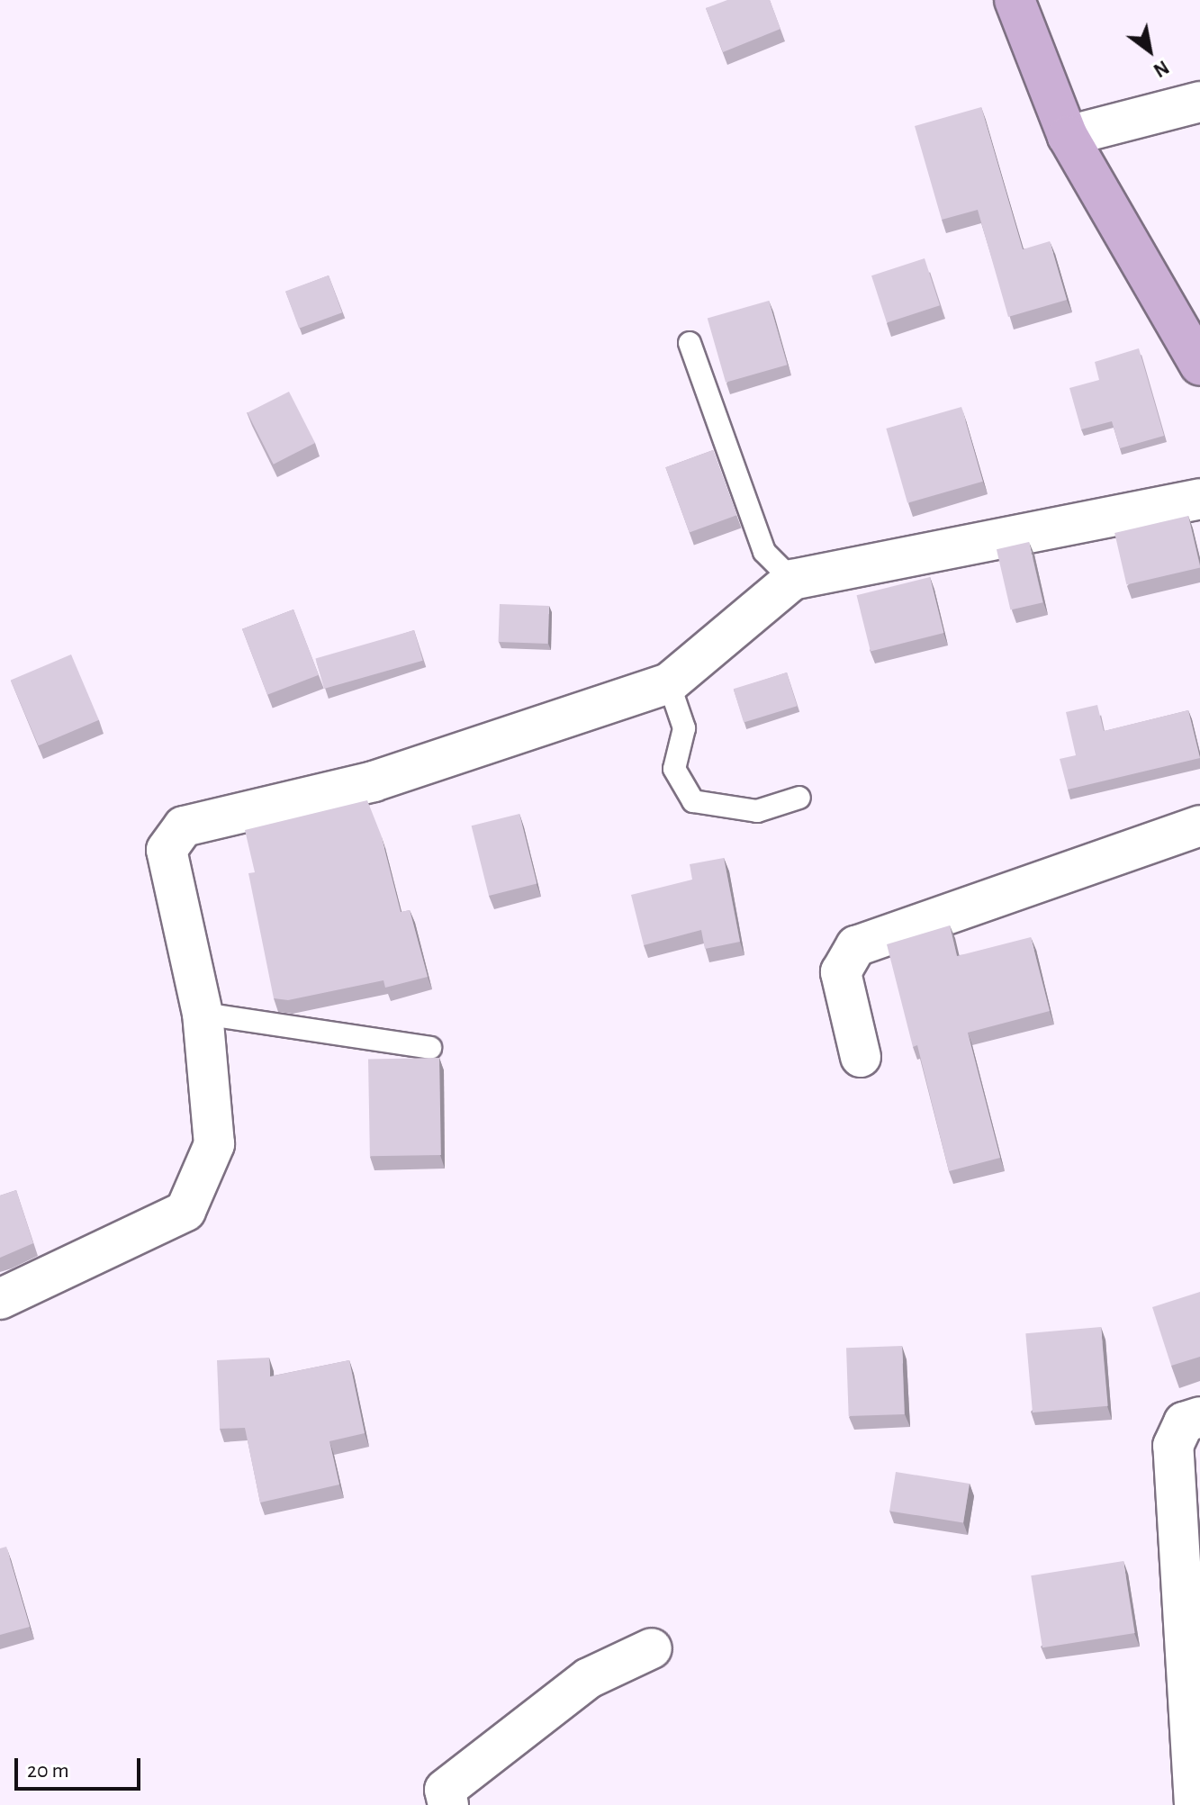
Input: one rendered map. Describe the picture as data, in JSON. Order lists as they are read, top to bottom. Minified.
{"scale_bar":"20 m","north":"bottom right"}
